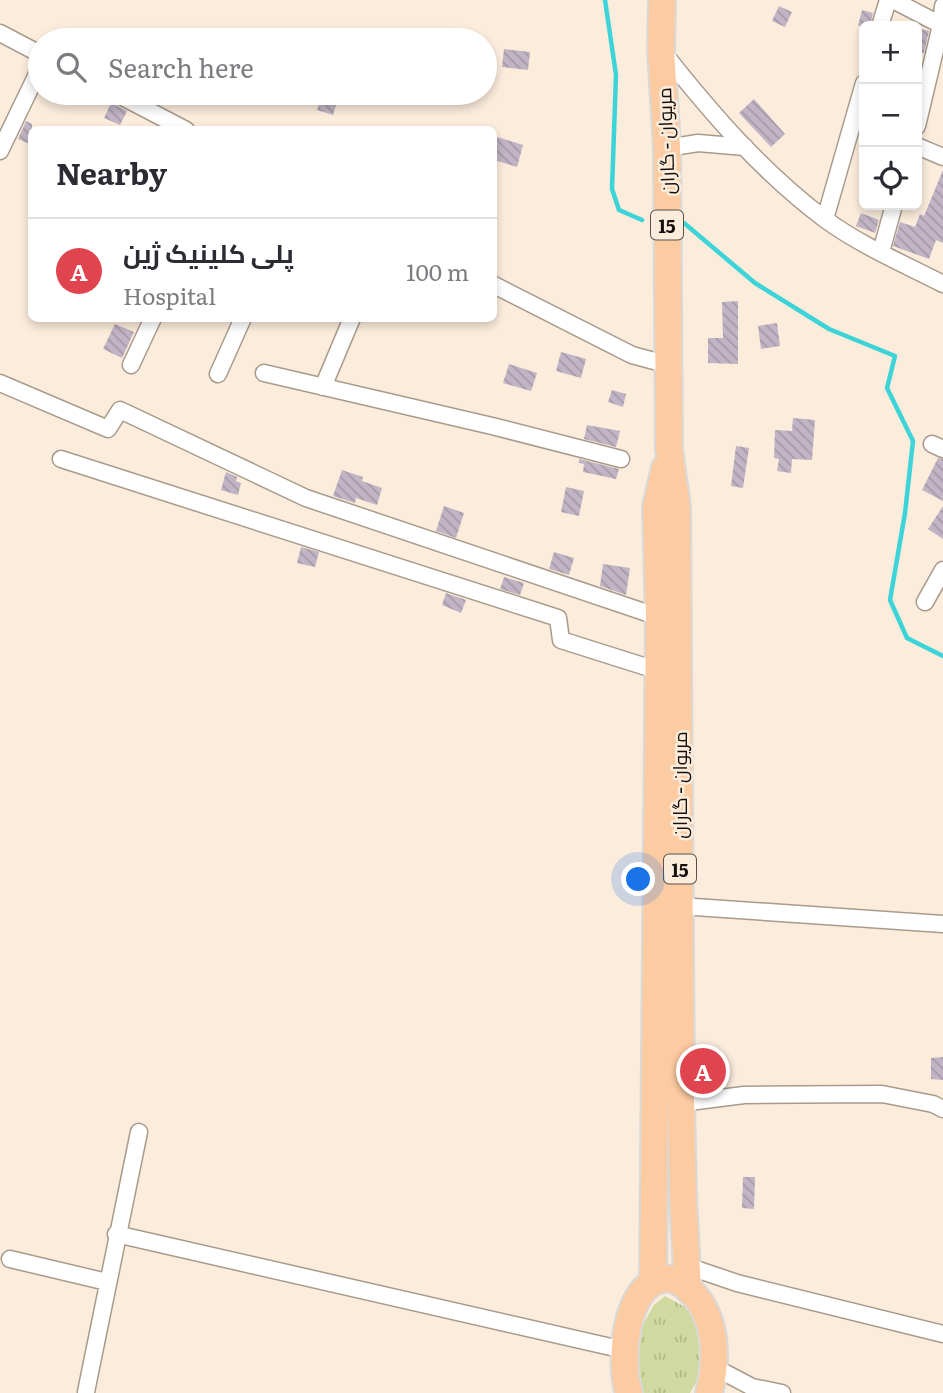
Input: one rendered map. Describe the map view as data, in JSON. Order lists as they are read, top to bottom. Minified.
{"streets":{"main road":["مریوان - گاران","15"]},"page":{"map_buttons":["+","−"],"search":"Search here","heading":"Nearby","list":[{"mark":"A","name":"پلی کلینیک ژین","note":"Hospital","value":"100 m"}],"pins":"A"}}
